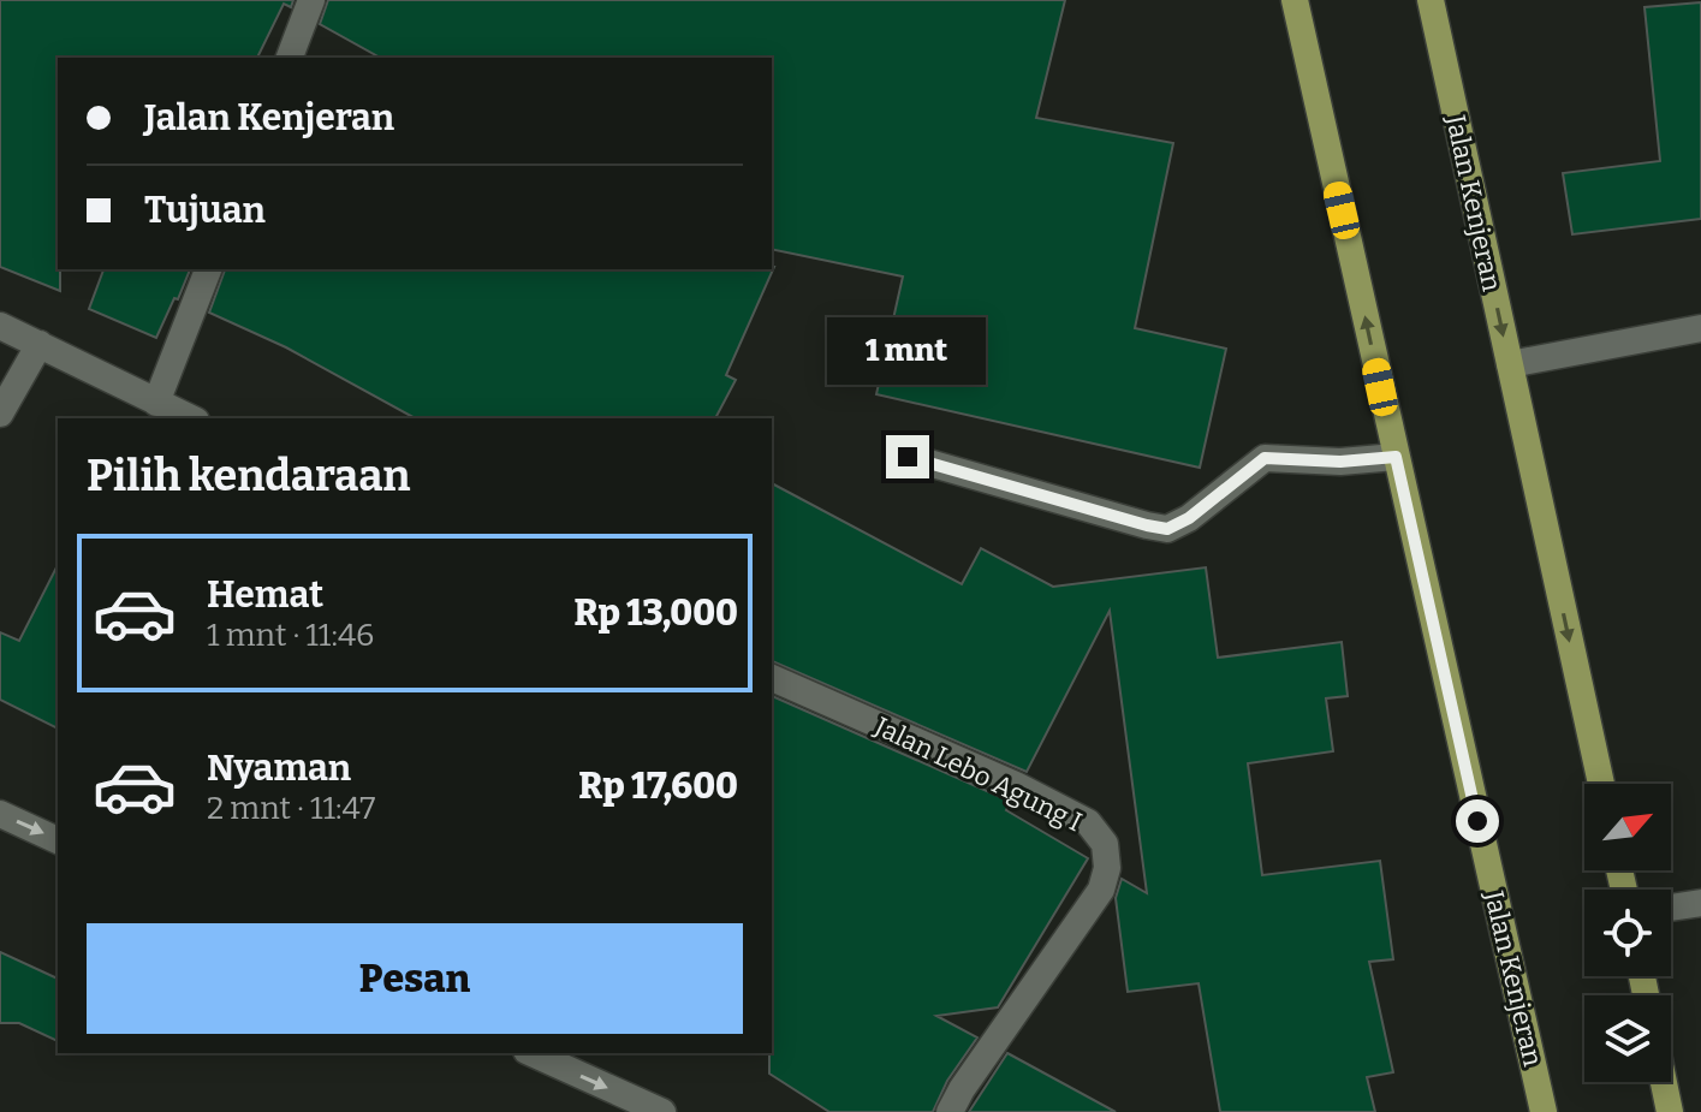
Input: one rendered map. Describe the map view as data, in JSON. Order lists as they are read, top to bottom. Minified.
{"streets":{"main road":["Jalan Kenjeran"],"street":["Jalan Lebo Agung I"]},"north":"top right","page":{"banner":["Jalan Kenjeran","Tujuan"],"bubble":"1 mnt","heading":"Pilih kendaraan","list":[{"name":"Hemat","note":"1 mnt · 11:46","value":"Rp 13,000"},{"name":"Nyaman","note":"2 mnt · 11:47","value":"Rp 17,600"}],"buttons":"Pesan"}}
